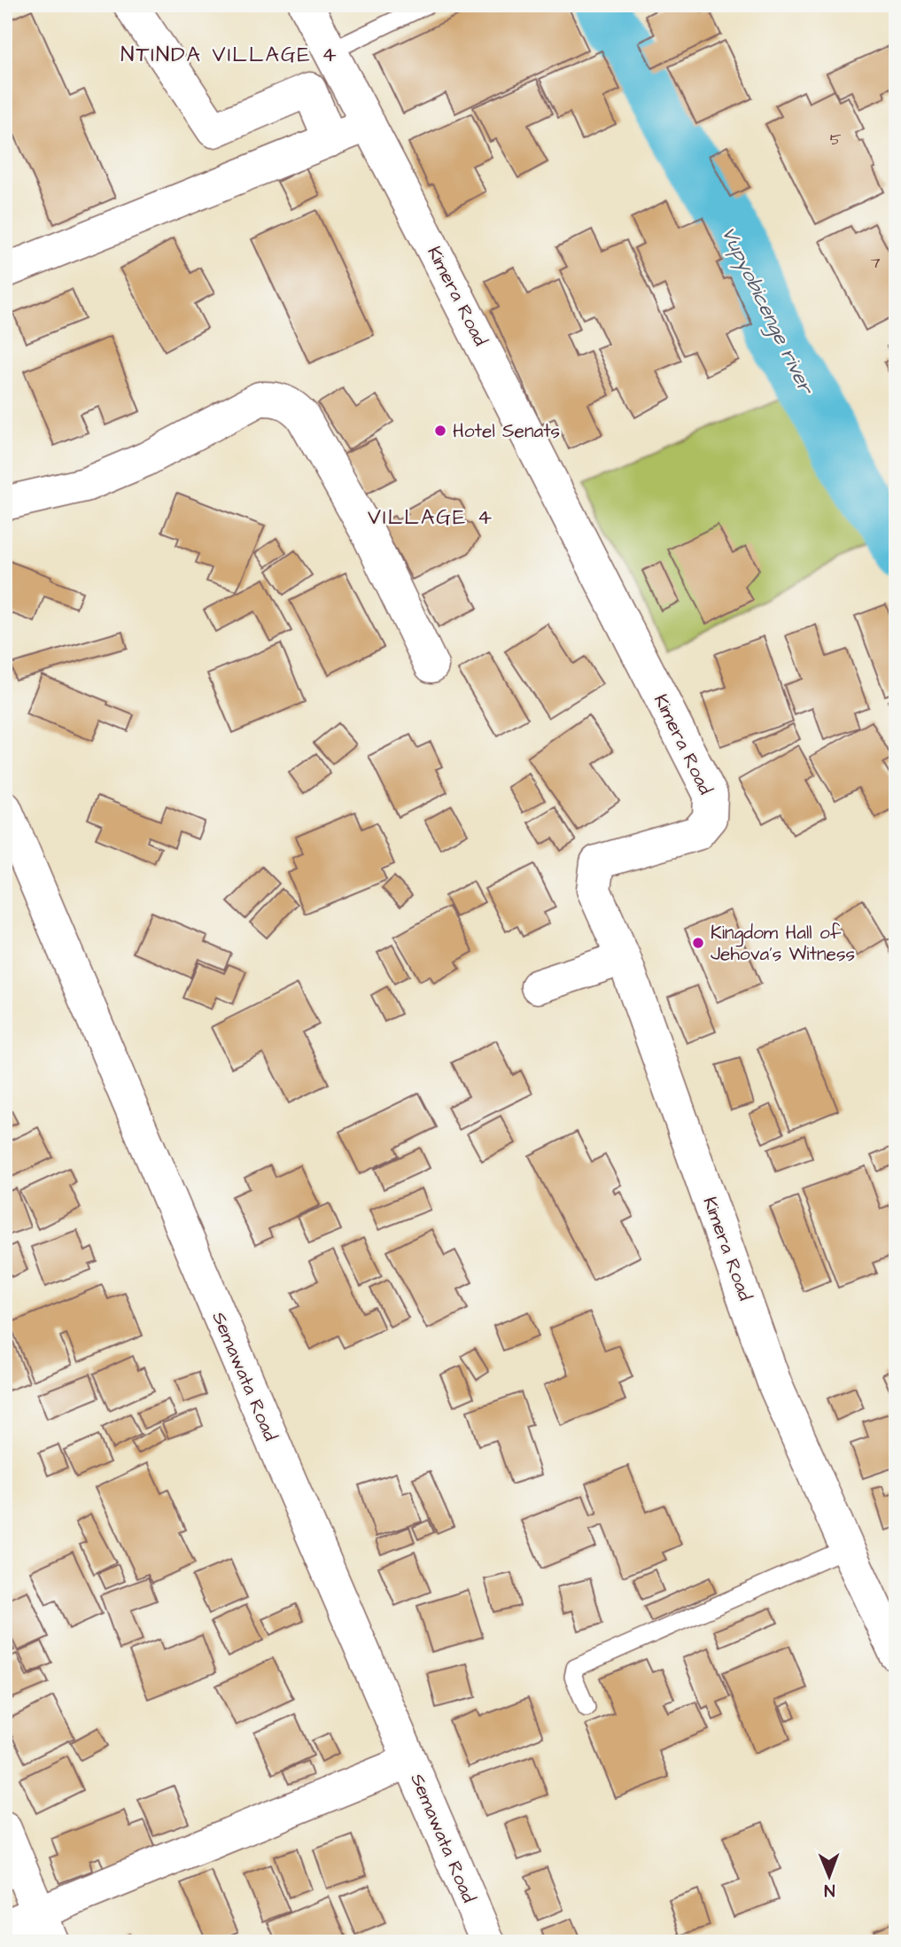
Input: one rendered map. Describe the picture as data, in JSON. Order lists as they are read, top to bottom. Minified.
{"streets":{"street":["Kimera Road","Semawata Road"]},"districts":["NTINDA VILLAGE 4","VILLAGE 4"],"water":["Vupyobicenge river"],"places":["Hotel Senats","Kingdom Hall of Jehova's Witness"],"house_numbers":["5","7"],"north":"bottom"}
